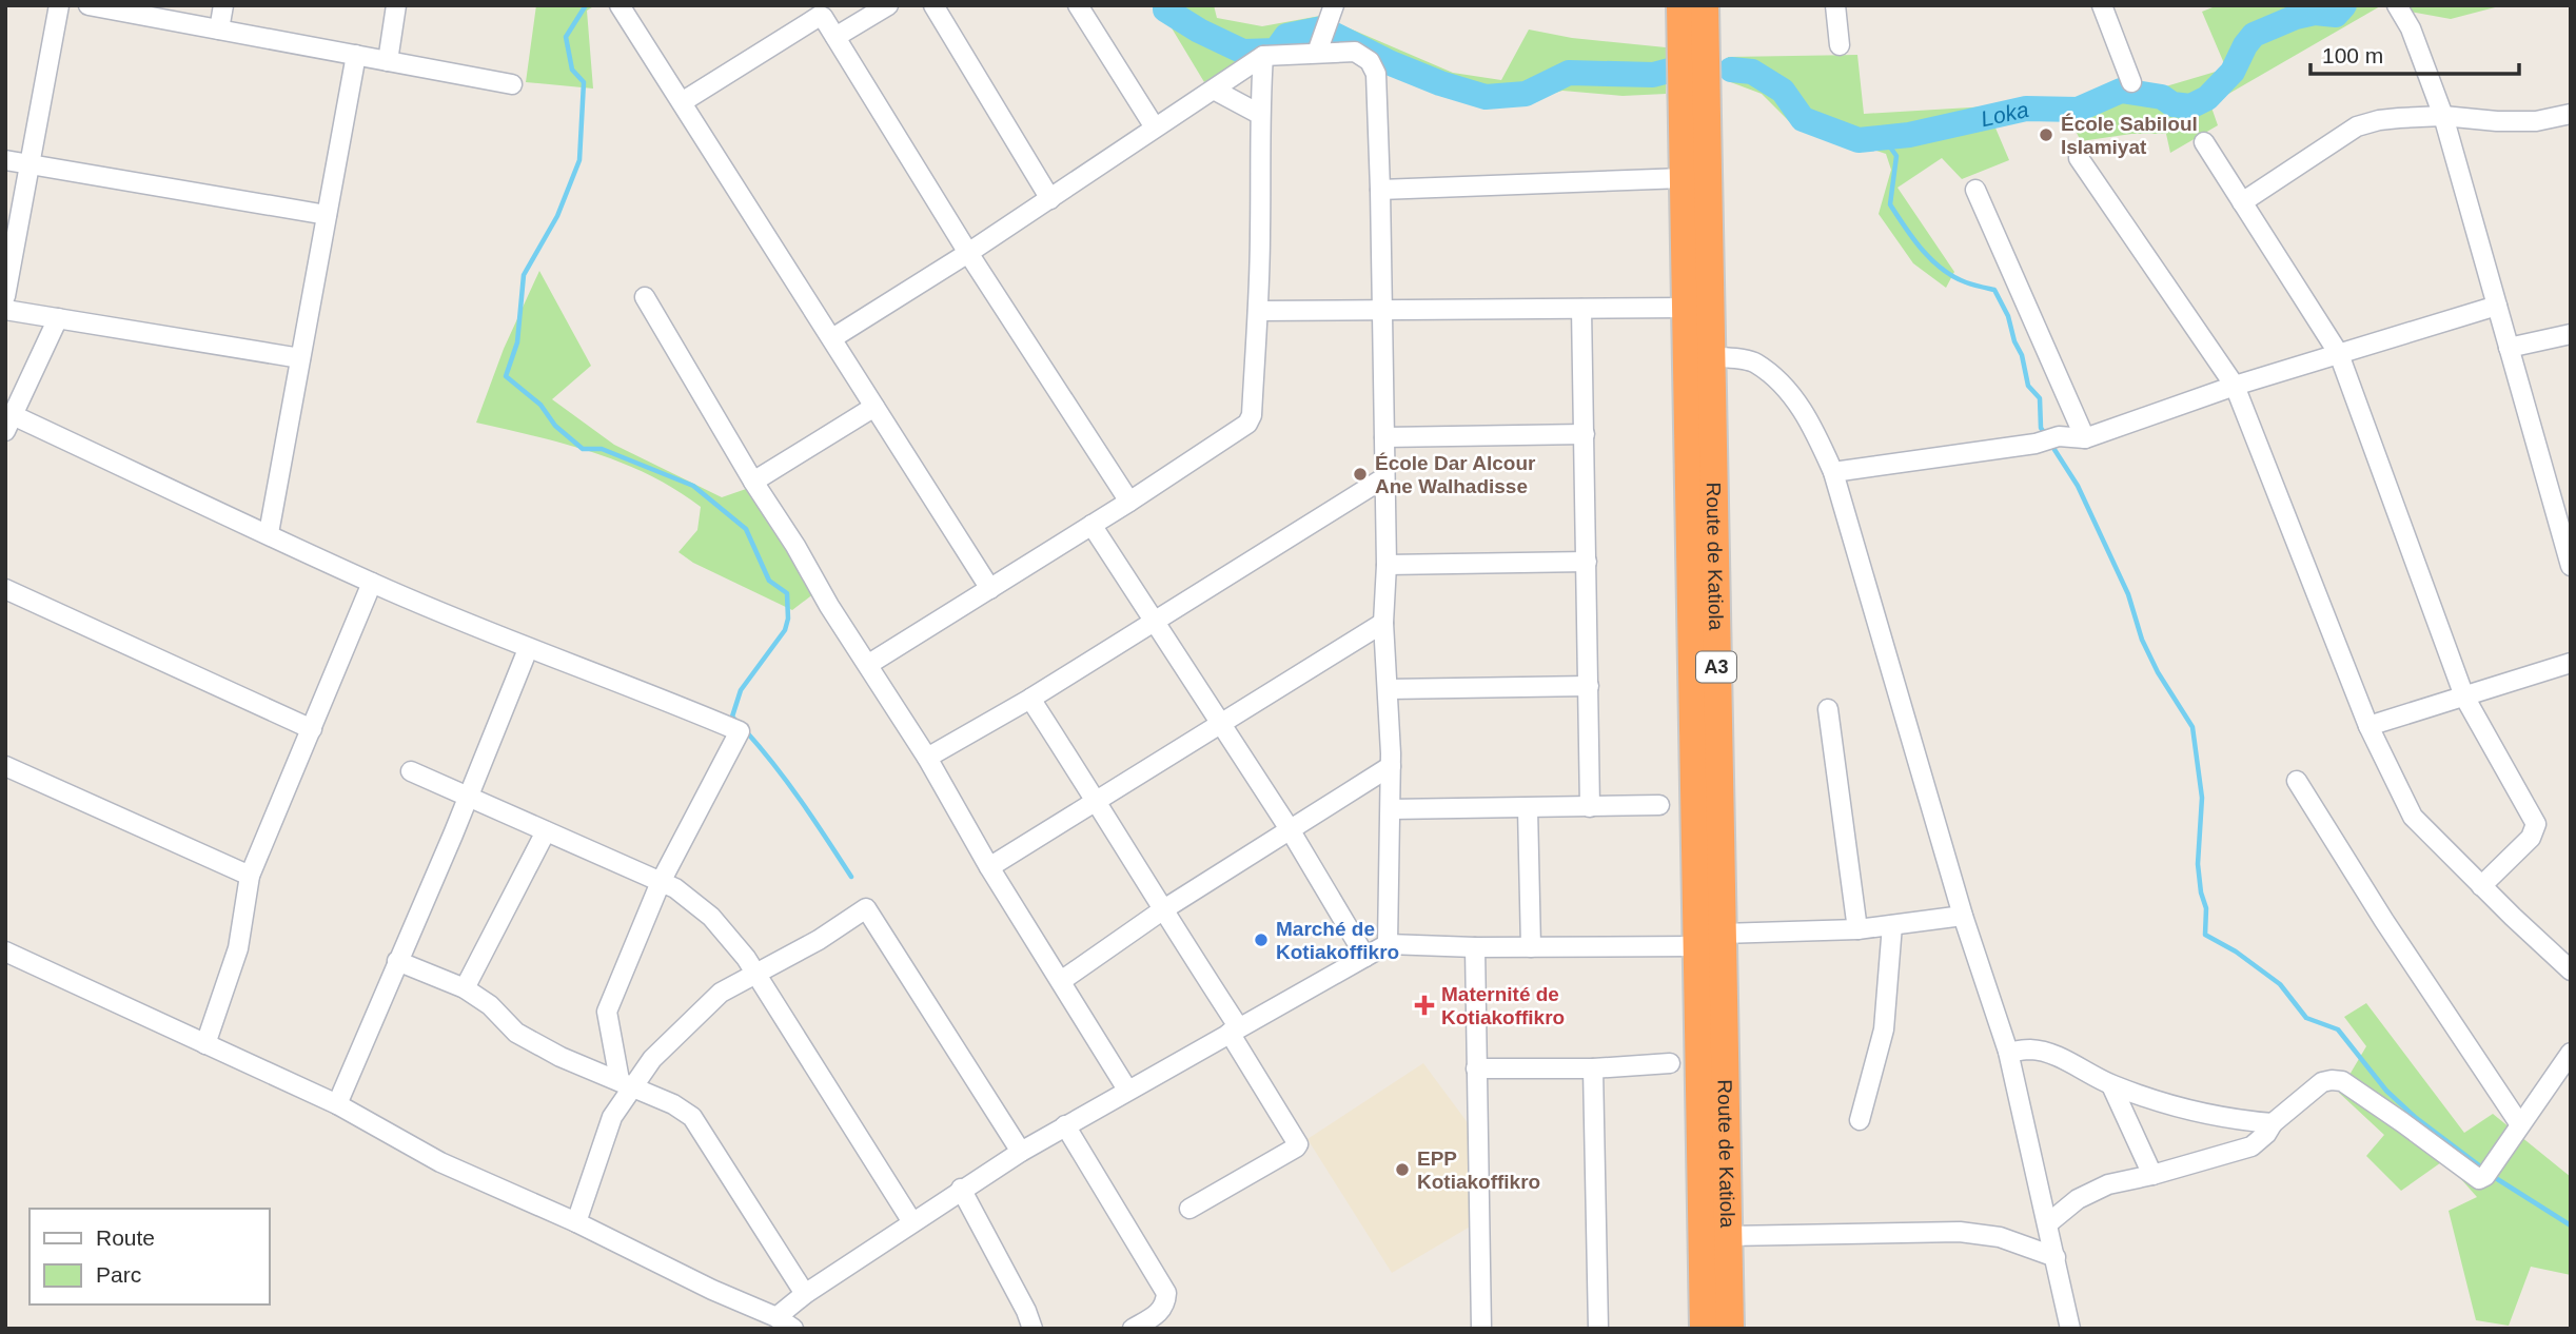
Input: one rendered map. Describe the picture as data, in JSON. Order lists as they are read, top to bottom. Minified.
{"streets":{"highway":["Route de Katiola","A3"]},"water":["Loka"],"places":{"other":["École Sabiloul Islamiyat","École Dar Alcour Ane Walhadisse","Marché de Kotiakoffikro","EPP Kotiakoffikro"],"health":["Maternité de Kotiakoffikro"]},"legend":["Route","Parc"],"scale_bar":"100 m"}
